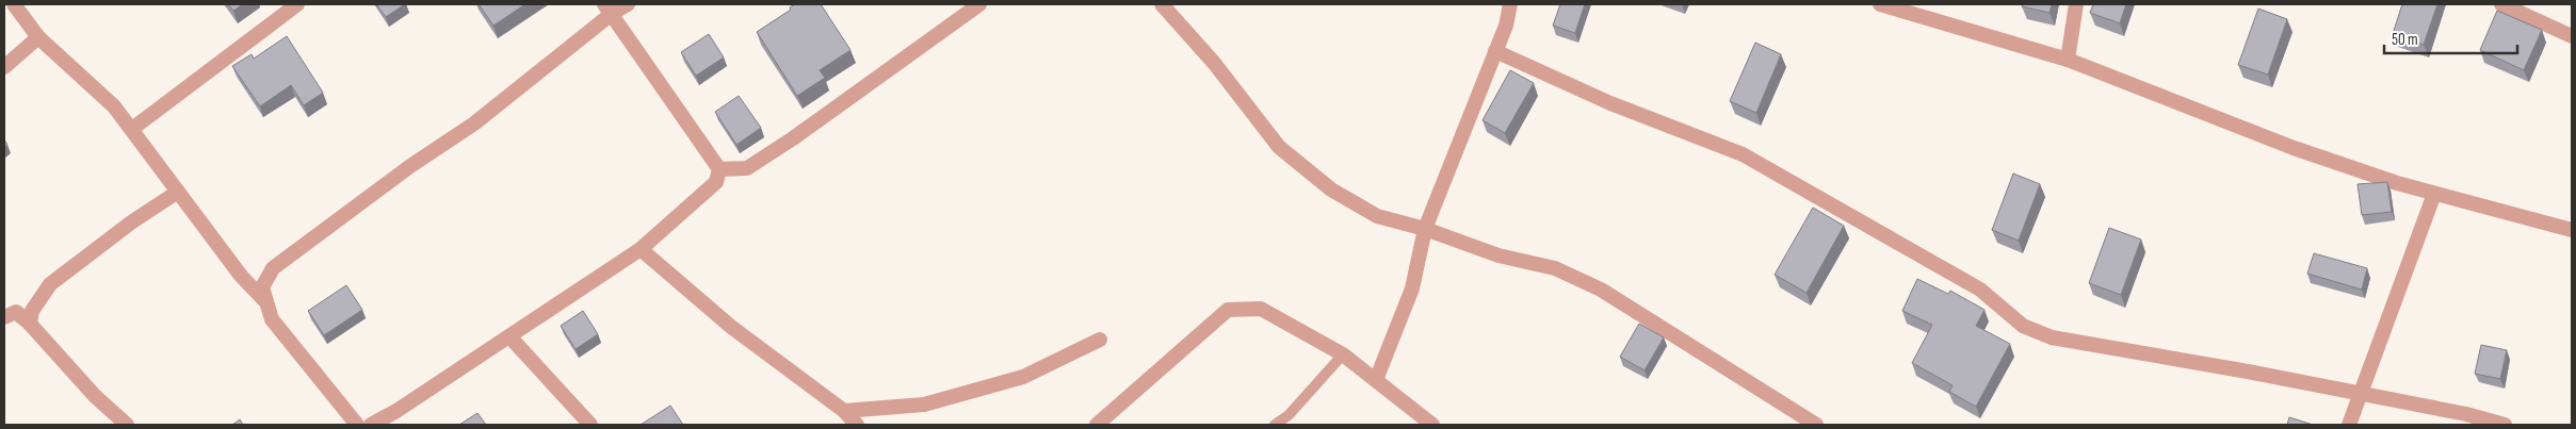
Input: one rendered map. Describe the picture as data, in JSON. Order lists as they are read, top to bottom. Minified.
{"scale_bar":"50 m"}
